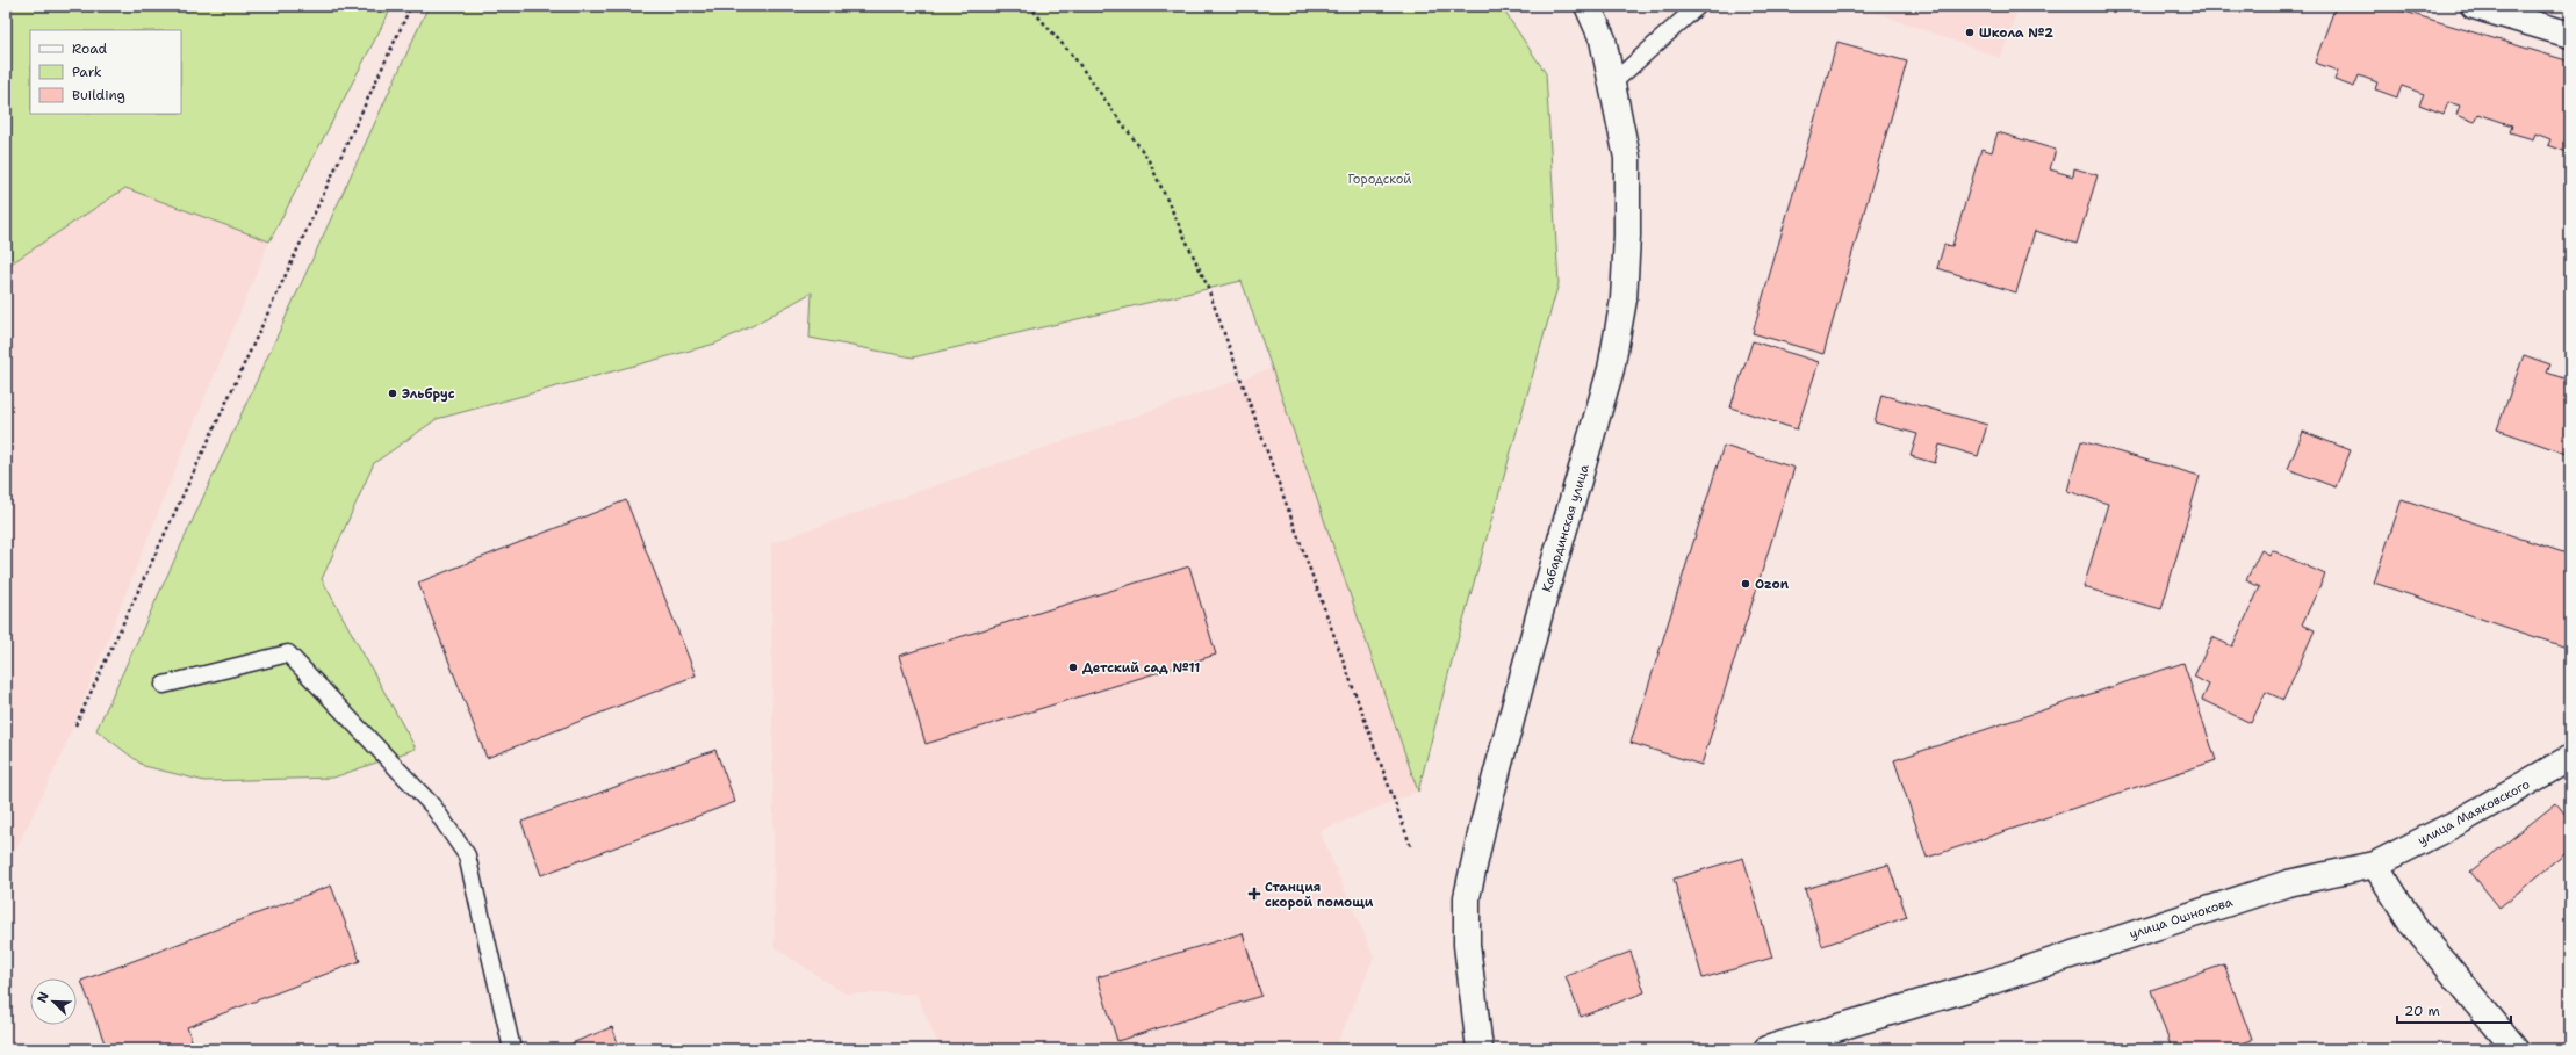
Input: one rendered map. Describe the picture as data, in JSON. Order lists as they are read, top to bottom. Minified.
{"streets":{"street":["Кабардинская улица","улица Маяковского","улица Ошнокова"]},"crossings":[["улица Маяковского","улица Ошнокова"]],"parks":["Городской"],"places":{"other":["Школа №2","Эльбрус","Ozon","Детский сад №11"],"health":["Станция скорой помощи"]},"legend":["Road","Park","Building"],"scale_bar":"20 m","north":"top left"}
